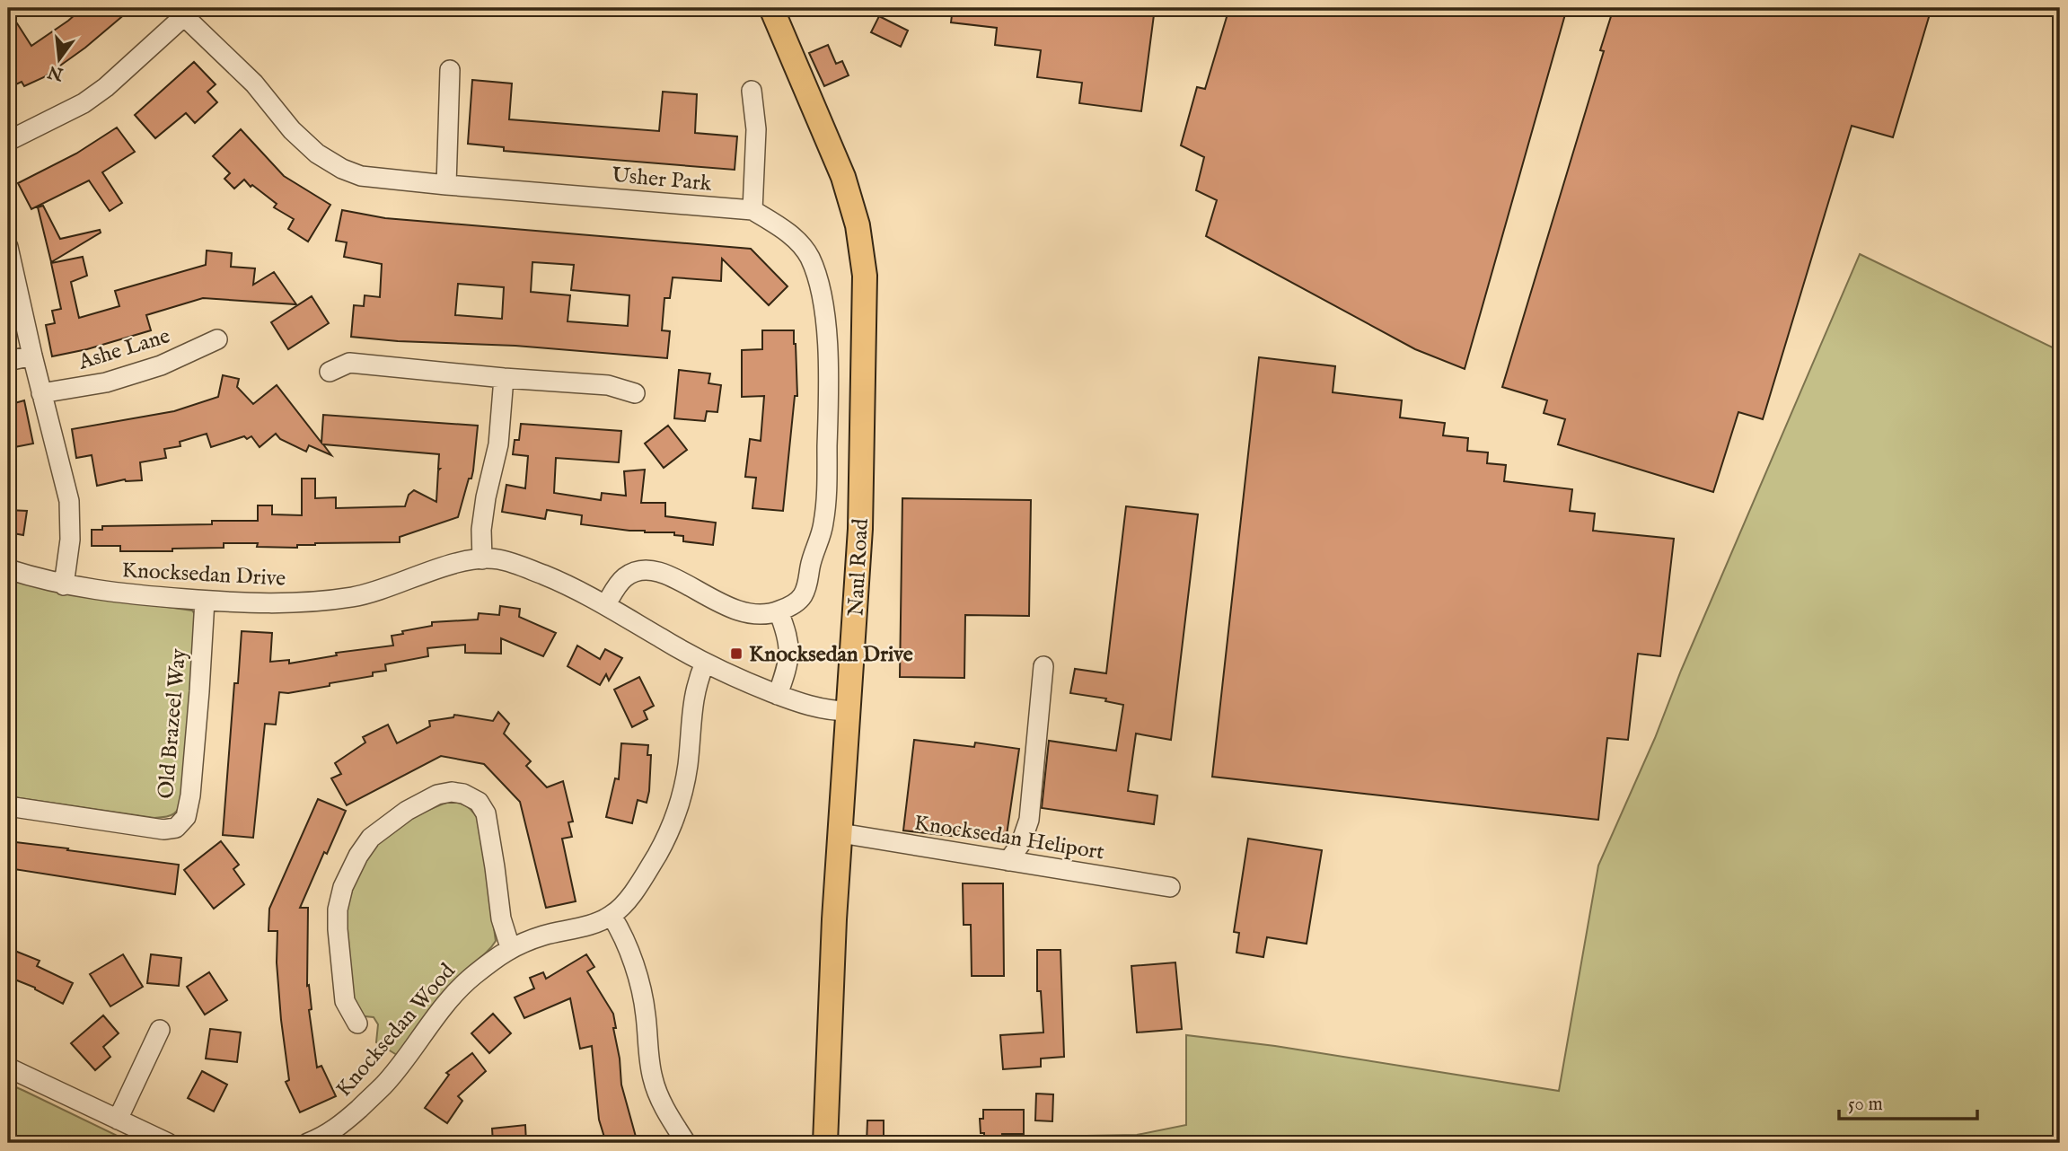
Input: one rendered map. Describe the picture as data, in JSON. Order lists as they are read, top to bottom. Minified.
{"streets":{"main road":["Naul Road"],"street":["Usher Park","Ashe Lane","Knocksedan Drive","Old Brazeel Way","Knocksedan Heliport","Knocksedan Wood"]},"crossings":[["Naul Road","Knocksedan Drive"],["Naul Road","Knocksedan Heliport"],["Knocksedan Drive","Old Brazeel Way"],["Knocksedan Drive","Knocksedan Wood"]],"places":{"transit":["Knocksedan Drive"]},"scale_bar":"50 m","north":"bottom"}
